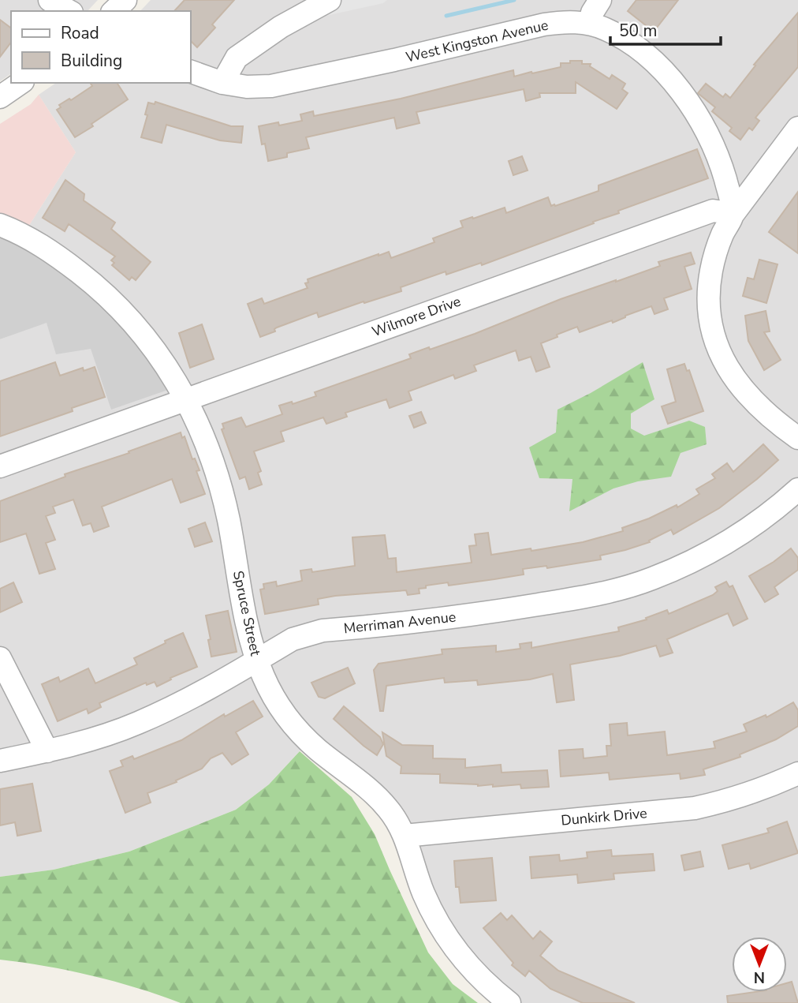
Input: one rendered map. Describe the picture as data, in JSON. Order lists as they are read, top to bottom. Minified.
{"streets":{"street":["West Kingston Avenue","Wilmore Drive","Spruce Street","Merriman Avenue","Dunkirk Drive"]},"crossings":[["West Kingston Avenue","Wilmore Drive"],["Wilmore Drive","Spruce Street"],["Spruce Street","Merriman Avenue"],["Spruce Street","Dunkirk Drive"]],"legend":["Road","Building"],"scale_bar":"50 m","north":"bottom"}
